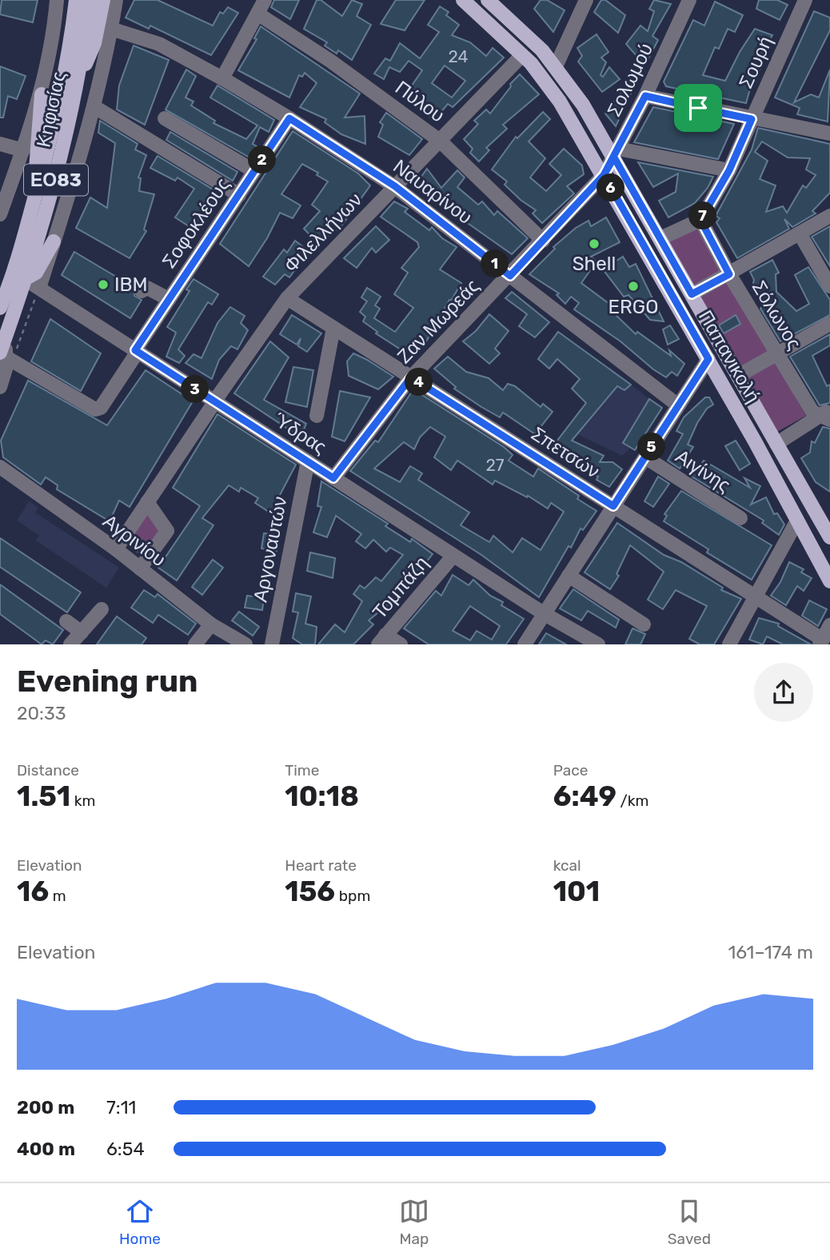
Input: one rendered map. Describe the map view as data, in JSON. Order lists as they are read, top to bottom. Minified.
{"streets":{"main road":["Κηφισίας","ΕΟ83","Παπανικολή"],"street":["Σουρή","Σολωμού","Πύλου","Ναυαρίνου","Σοφοκλέους","Φιλελλήνων","Σόλωνος","Ζαν Μωρεάς","Ύδρας","Σπετσών","Αιγίνης","Αγρινίου","Αργοναυτών","Τομπάζη"]},"crossings":[["Σουρή","Σόλωνος"],["Σολωμού","Ζαν Μωρεάς"],["Σολωμού","Παπανικολή"],["Πύλου","Φιλελλήνων"],["Πύλου","Ζαν Μωρεάς"],["Κηφισίας","Σοφοκλέους"],["Κηφισίας","Ύδρας"],["Ναυαρίνου","Σοφοκλέους"],["Ναυαρίνου","Φιλελλήνων"],["Ναυαρίνου","Ζαν Μωρεάς"],["Σοφοκλέους","Ύδρας"],["Φιλελλήνων","Παπανικολή"],["Φιλελλήνων","Ύδρας"],["Φιλελλήνων","Σπετσών"],["Φιλελλήνων","Αγρινίου"],["Ζαν Μωρεάς","Παπανικολή"],["Ζαν Μωρεάς","Ύδρας"],["Ζαν Μωρεάς","Σπετσών"],["Ύδρας","Αργοναυτών"],["Ύδρας","Τομπάζη"]],"places":["Shell","IBM","ERGO"],"house_numbers":["24","27"],"page":{"pins":["2","6","7","1","4","3","5"],"heading":["Evening run","20:33"],"stats":[["Distance","1.51 km"],["Time","10:18"],["Pace","6:49 /km"],["Elevation","16 m"],["Heart rate","156 bpm"],["kcal","101"]],"chart":["Elevation","161–174 m"],"list":[{"name":"200 m","note":"7:11"},{"name":"400 m","note":"6:54"}],"tabs":["Home","Map","Saved"]}}
